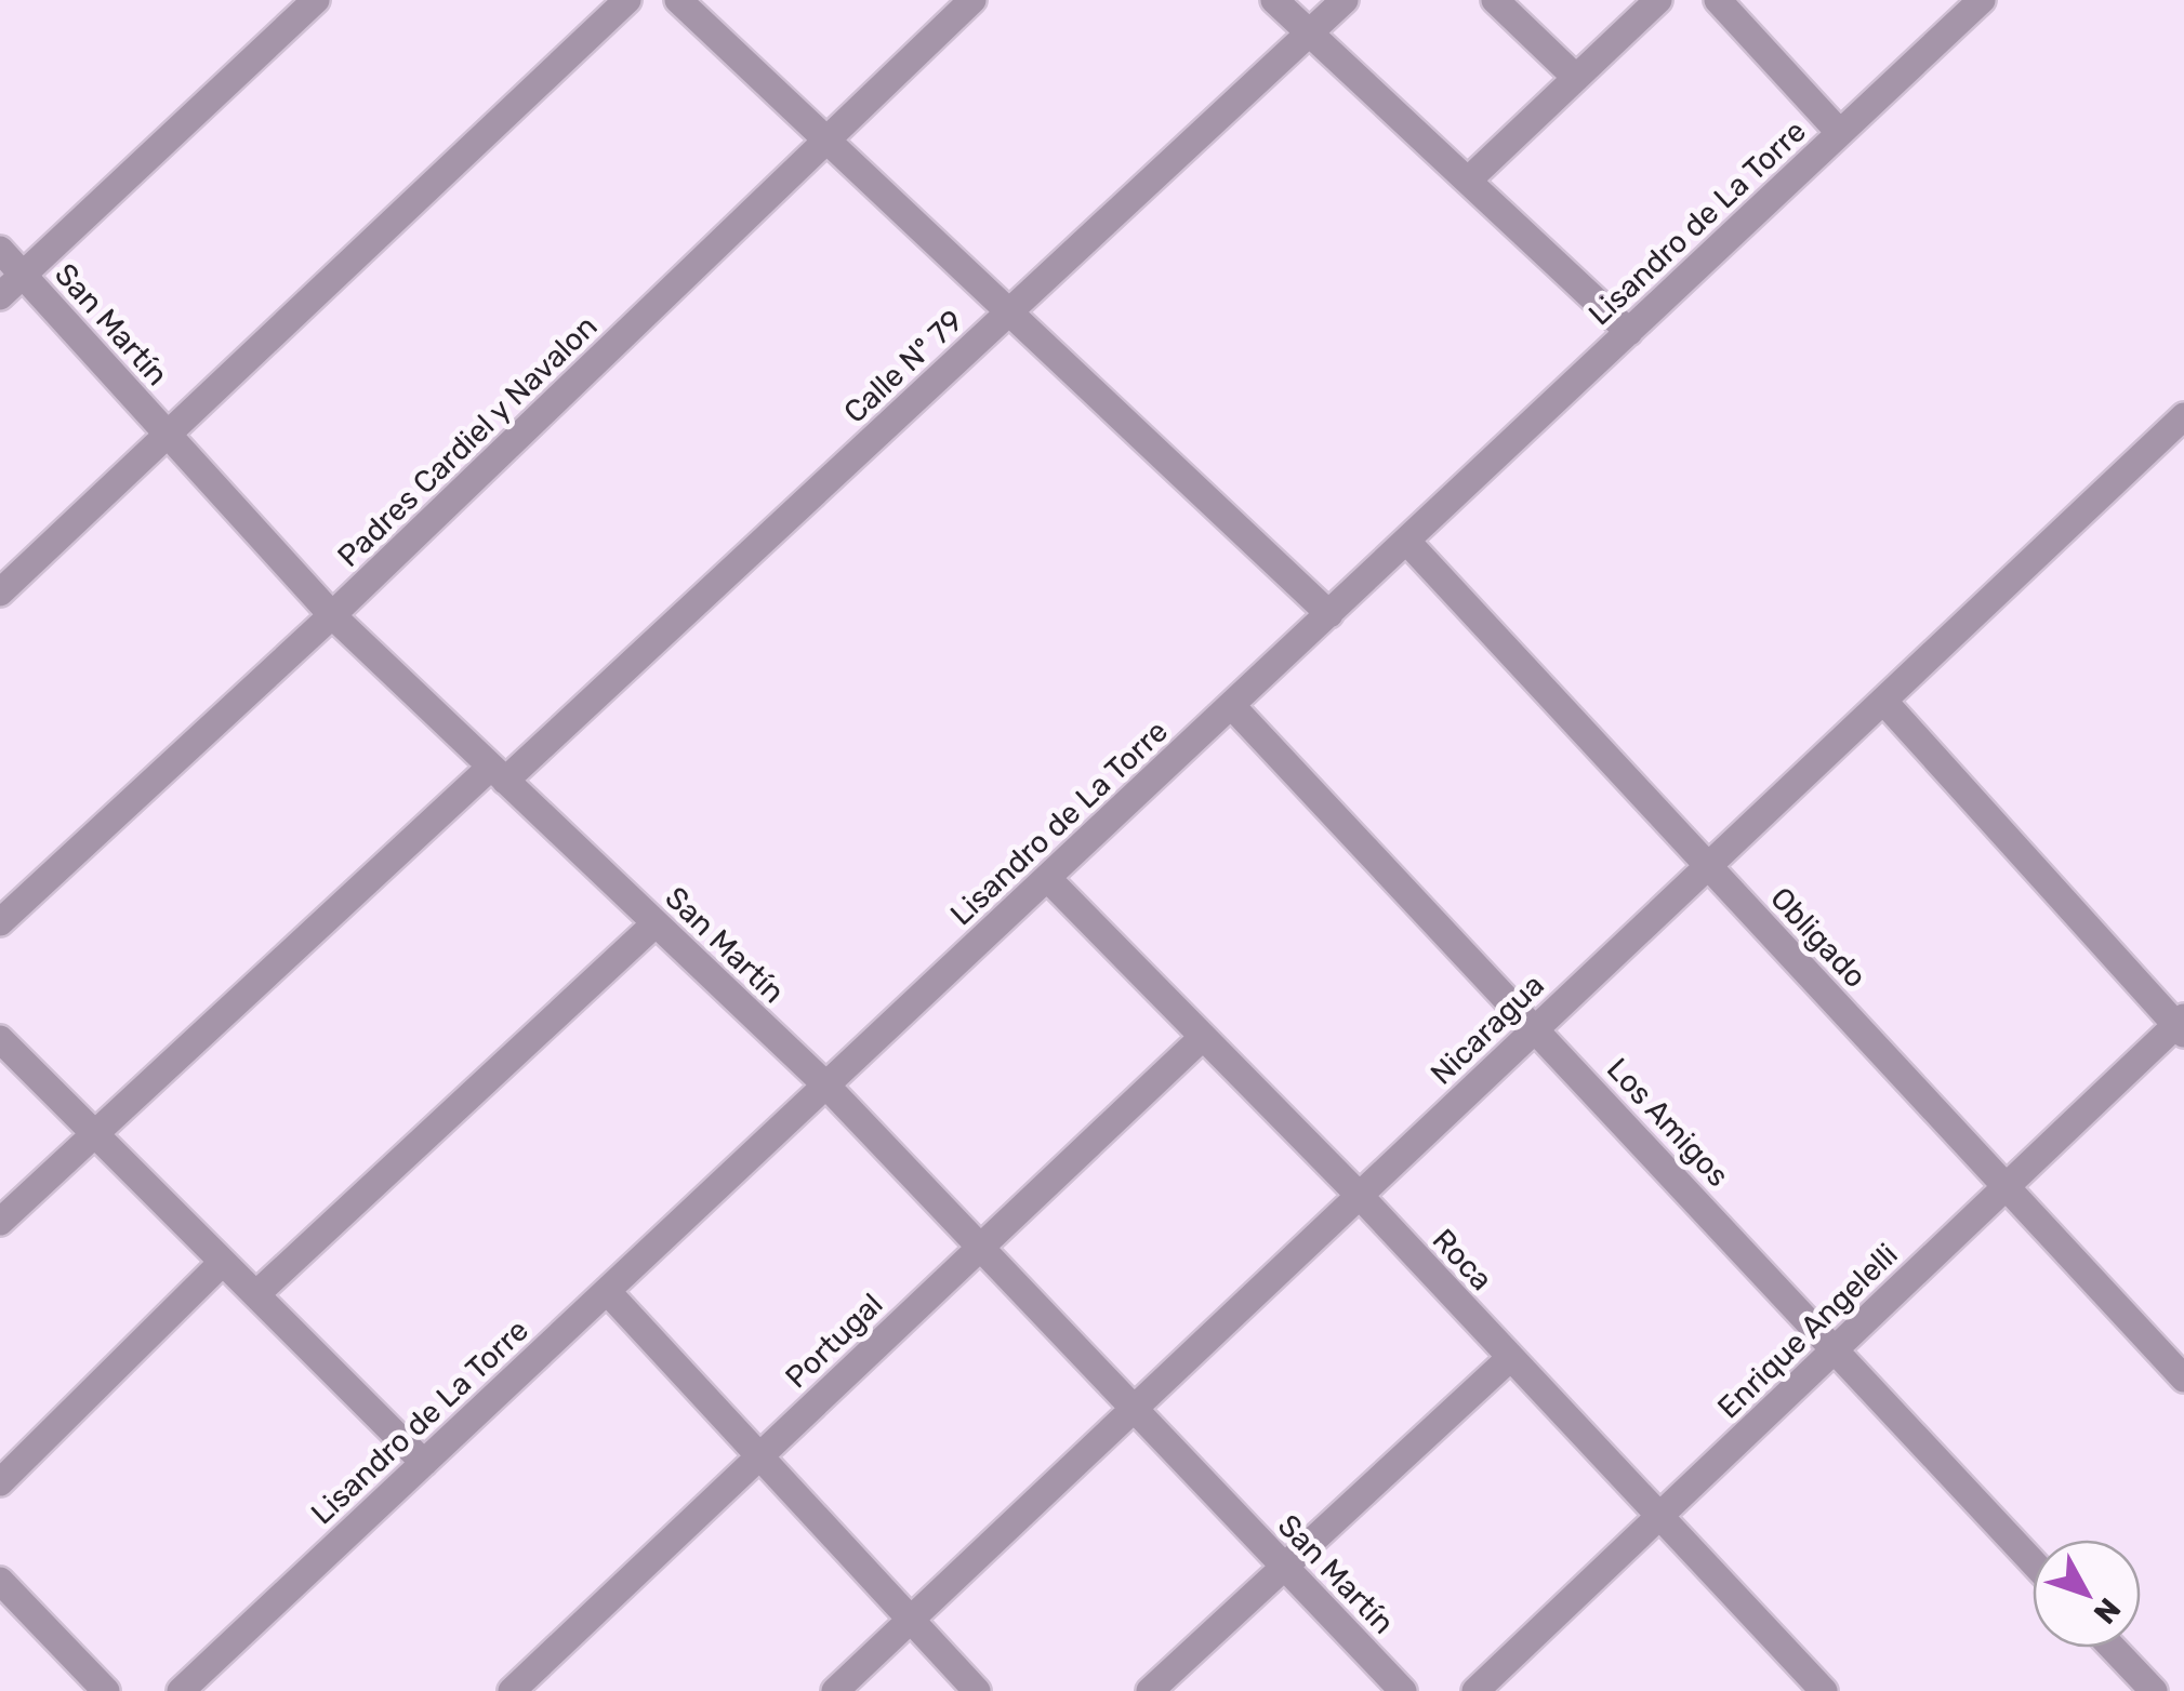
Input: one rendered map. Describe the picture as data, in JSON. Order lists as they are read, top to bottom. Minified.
{"streets":{"street":["Lisandro de La Torre","San Martín","Calle Nº 79","Padres Cardiel y Navalon","Obligado","Nicaragua","Los Amigos","Roca","Enrique Angelelli","Portugal"]},"crossings":[["Lisandro de La Torre","San Martín"],["Lisandro de La Torre","Obligado"],["Lisandro de La Torre","Los Amigos"],["Lisandro de La Torre","Roca"],["San Martín","Calle Nº 79"],["San Martín","Padres Cardiel y Navalon"],["San Martín","Nicaragua"],["San Martín","Portugal"],["Obligado","Nicaragua"],["Obligado","Enrique Angelelli"],["Nicaragua","Los Amigos"],["Nicaragua","Roca"],["Los Amigos","Enrique Angelelli"],["Roca","Enrique Angelelli"],["Roca","Portugal"]],"north":"bottom right"}
